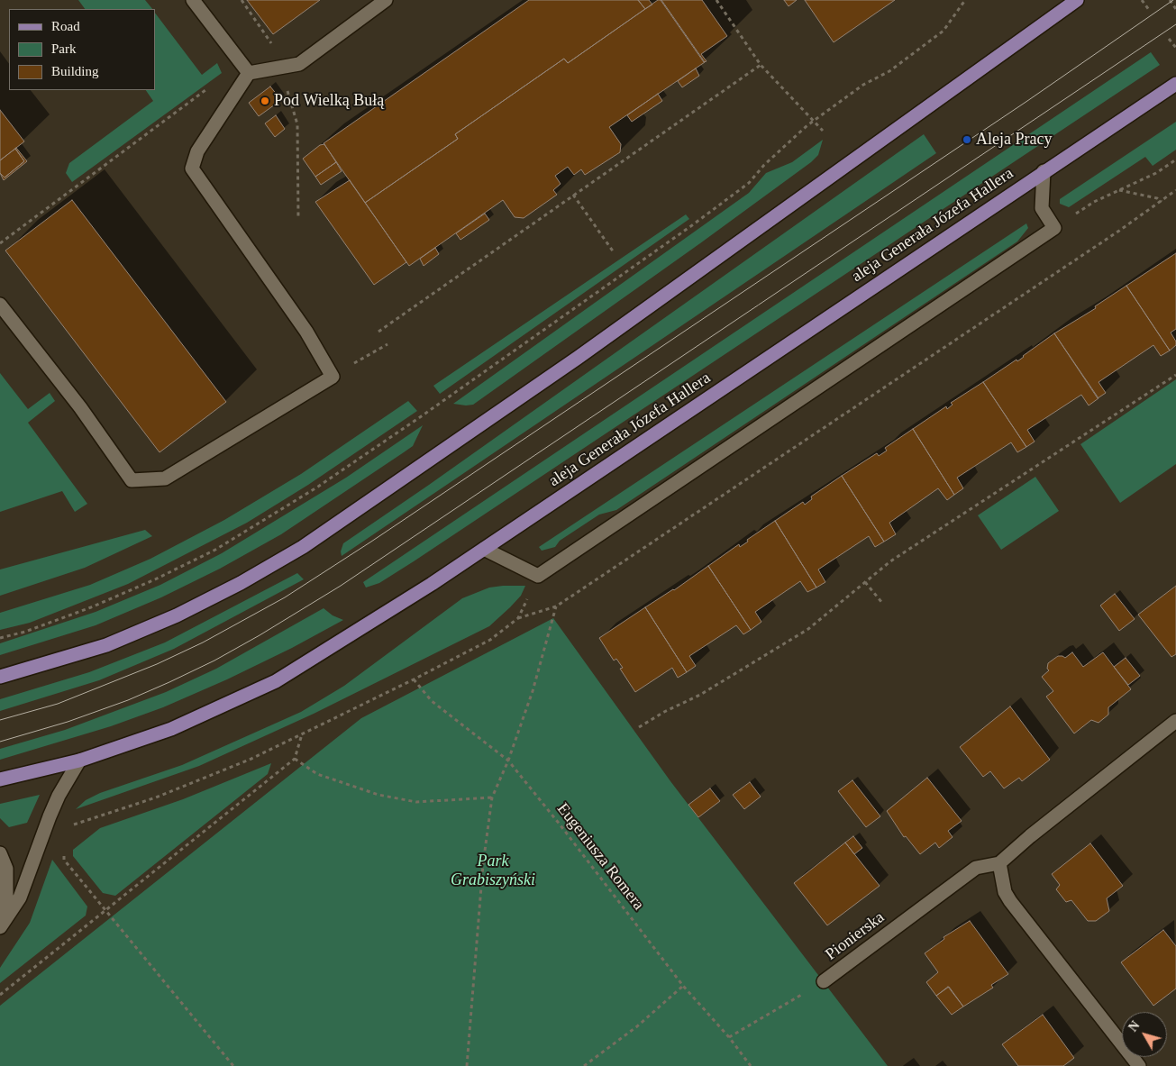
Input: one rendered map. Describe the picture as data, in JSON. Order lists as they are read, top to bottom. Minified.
{"streets":{"main road":["aleja Generała Józefa Hallera"],"street":["Pionierska"],"path":["Eugeniusza Romera"]},"crossings":[["Eugeniusza Romera","Pionierska"]],"parks":["Park Grabiszyński"],"places":["Pod Wielką Bułą","Aleja Pracy"],"legend":["Road","Park","Building"],"north":"top left"}
